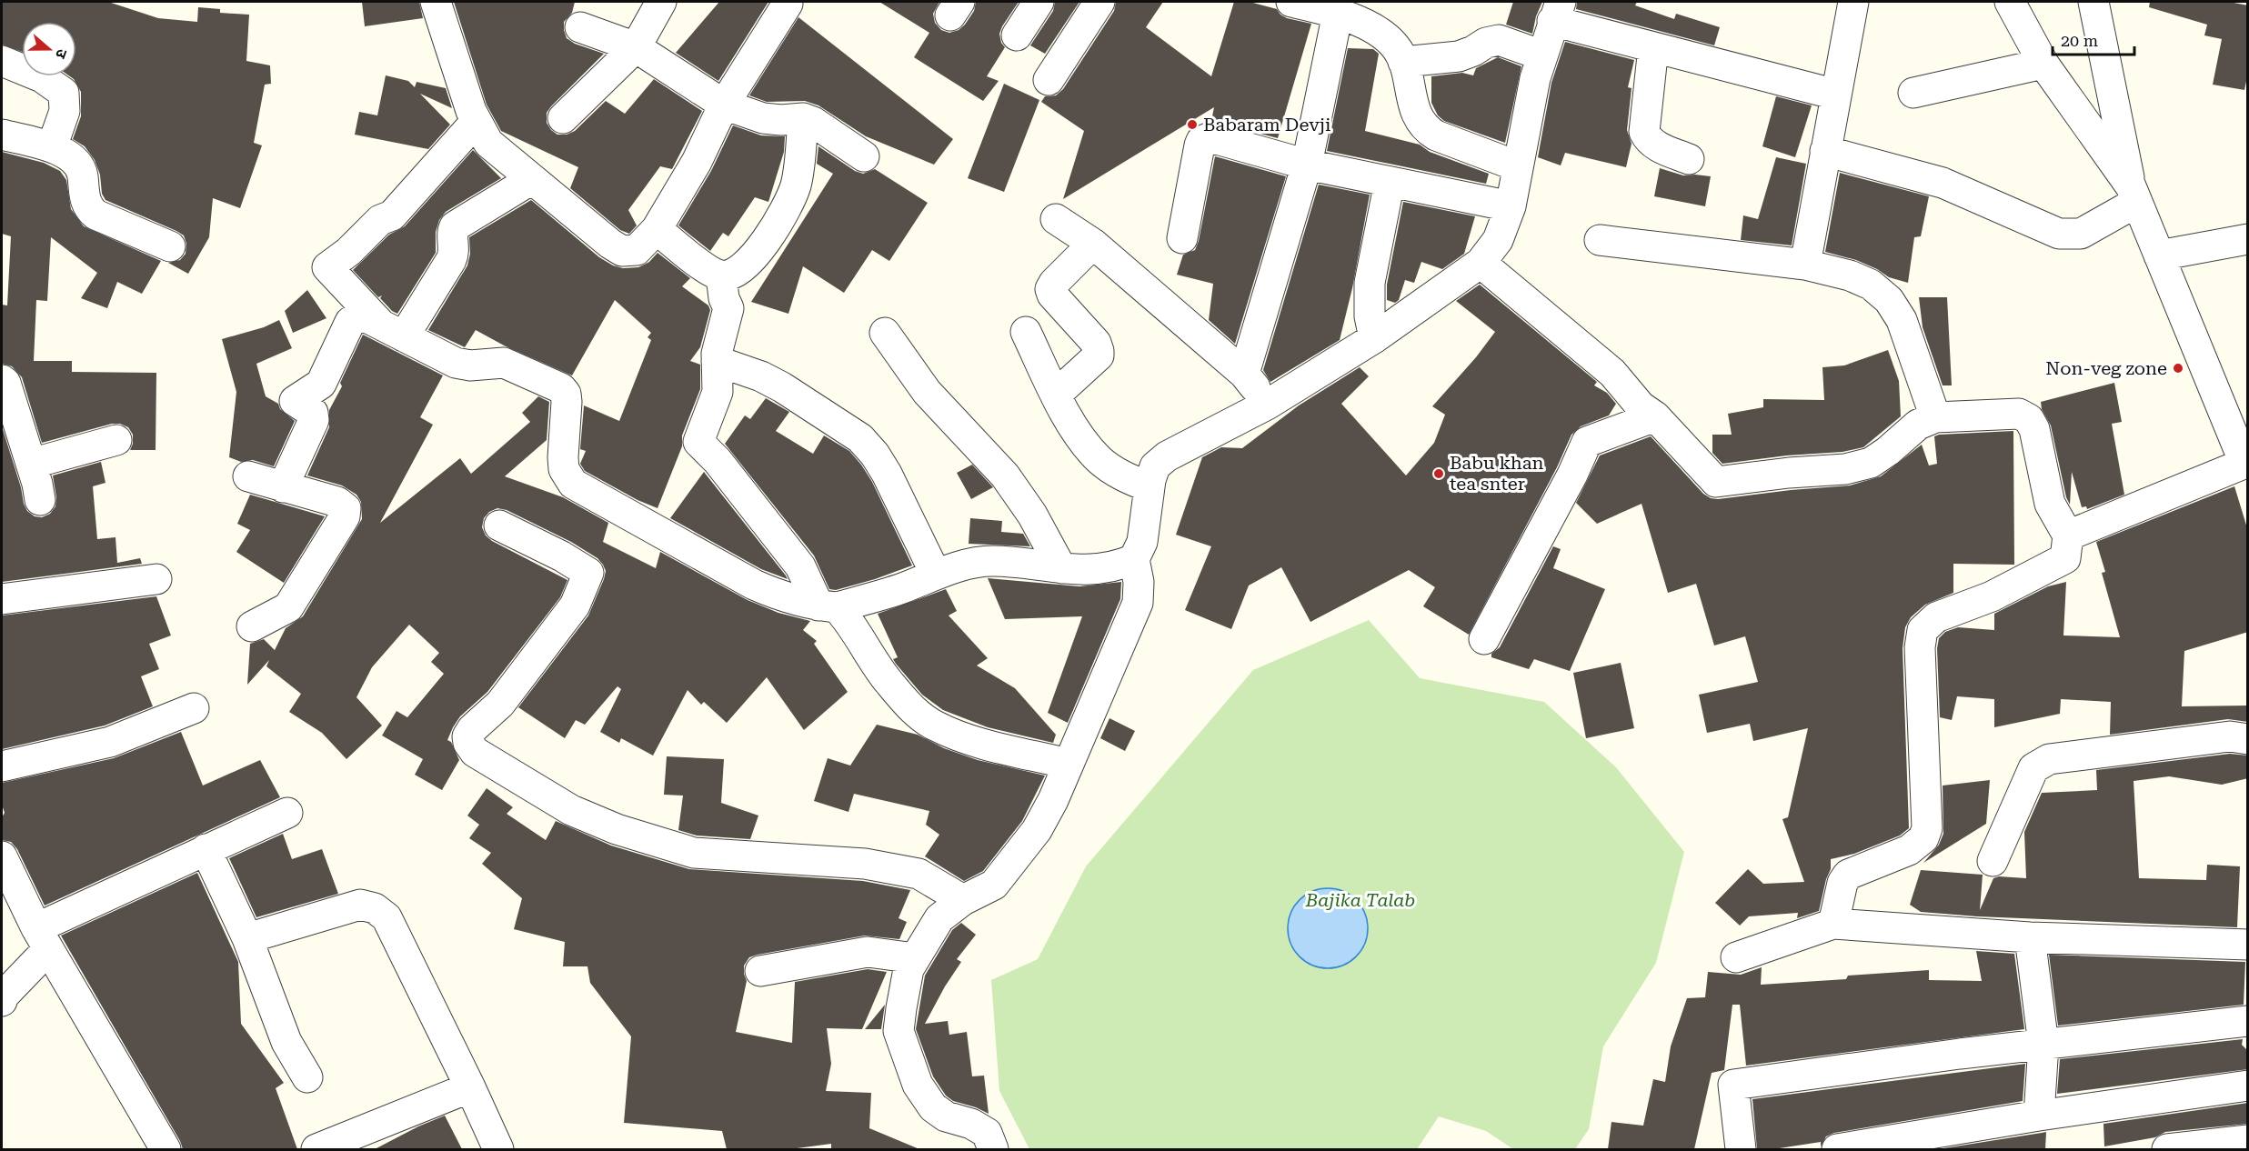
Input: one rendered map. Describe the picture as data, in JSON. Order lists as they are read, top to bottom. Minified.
{"parks":["Bajika Talab"],"places":["Babaram Devji","Non-veg zone","Babu khan tea snter"],"scale_bar":"20 m","north":"right"}
